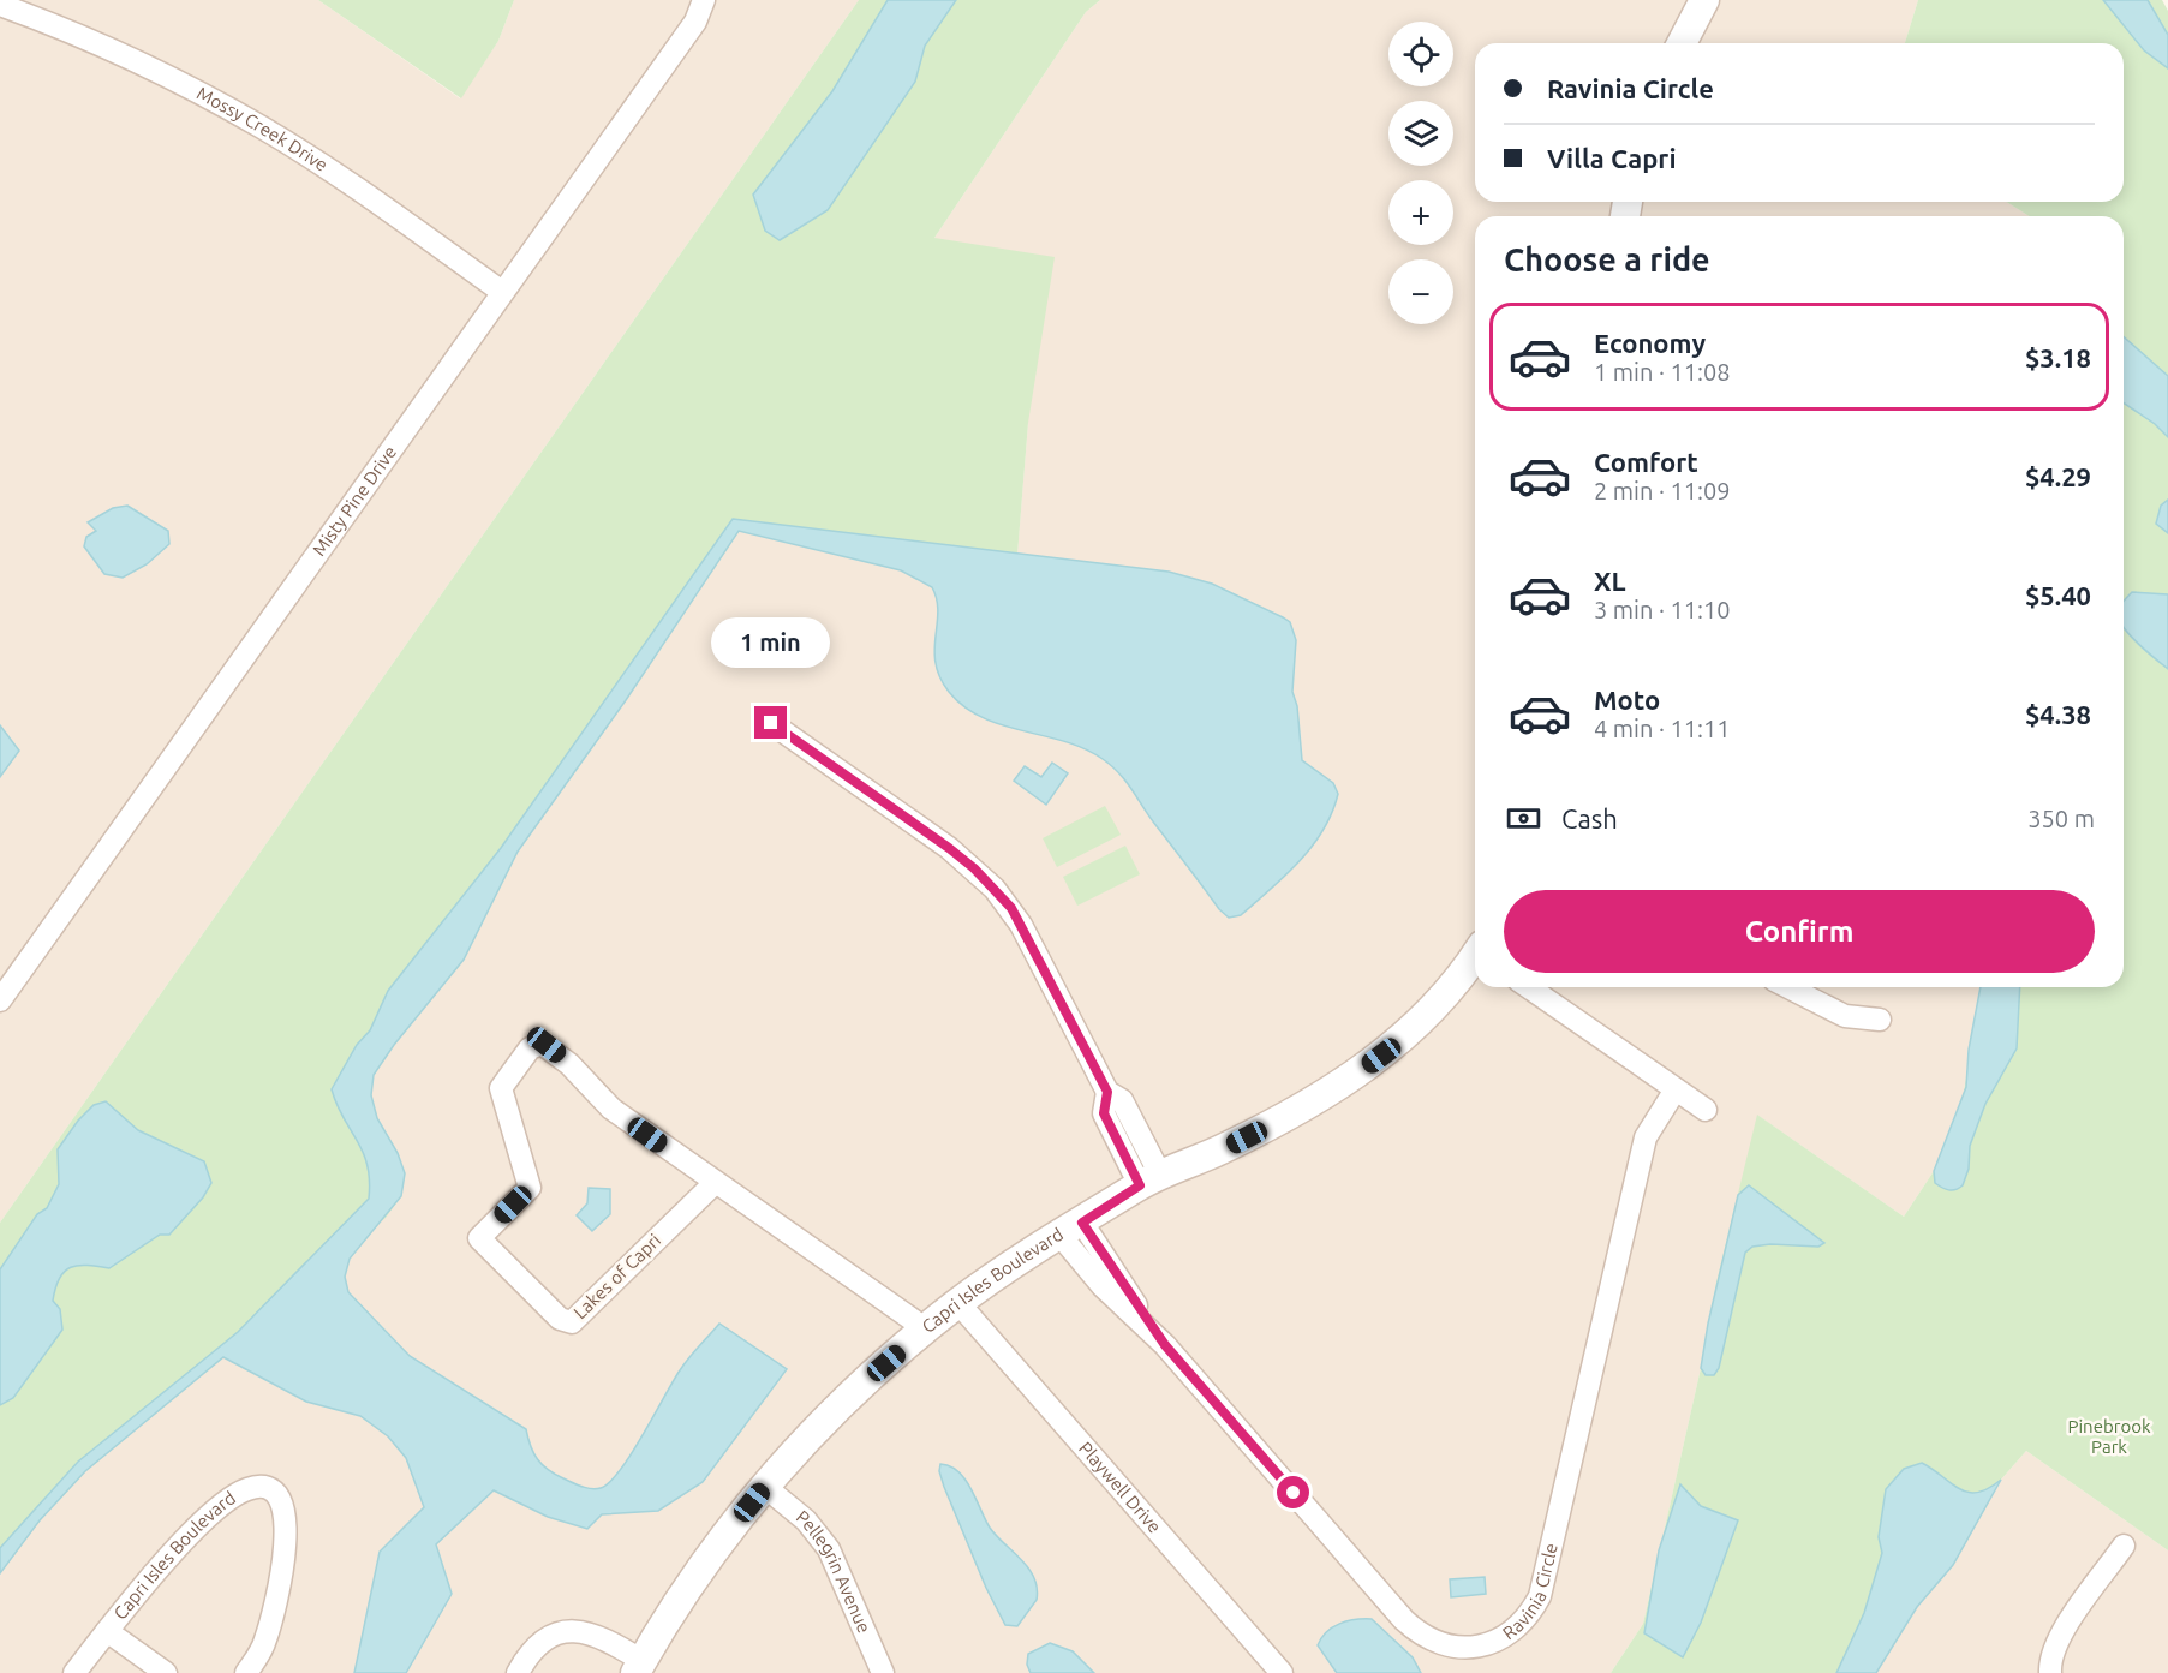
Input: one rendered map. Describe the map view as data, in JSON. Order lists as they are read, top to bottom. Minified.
{"streets":{"street":["Mossy Creek Drive","Misty Pine Drive","Lakes of Capri","Capri Isles Boulevard","Playwell Drive","Pellegrin Avenue","Ravinia Circle"]},"crossings":[["Mossy Creek Drive","Misty Pine Drive"],["Lakes of Capri","Capri Isles Boulevard"],["Capri Isles Boulevard","Playwell Drive"],["Capri Isles Boulevard","Pellegrin Avenue"],["Capri Isles Boulevard","Ravinia Circle"]],"parks":["Pinebrook Park"],"page":{"map_buttons":["+","−"],"banner":["Ravinia Circle","Villa Capri"],"heading":"Choose a ride","list":[{"name":"Economy","note":"1 min · 11:08","value":"$3.18"},{"name":"Comfort","note":"2 min · 11:09","value":"$4.29"},{"name":"XL","note":"3 min · 11:10","value":"$5.40"},{"name":"Moto","note":"4 min · 11:11","value":"$4.38"}],"bubble":"1 min","pay":["Cash","350 m"],"buttons":"Confirm"}}
